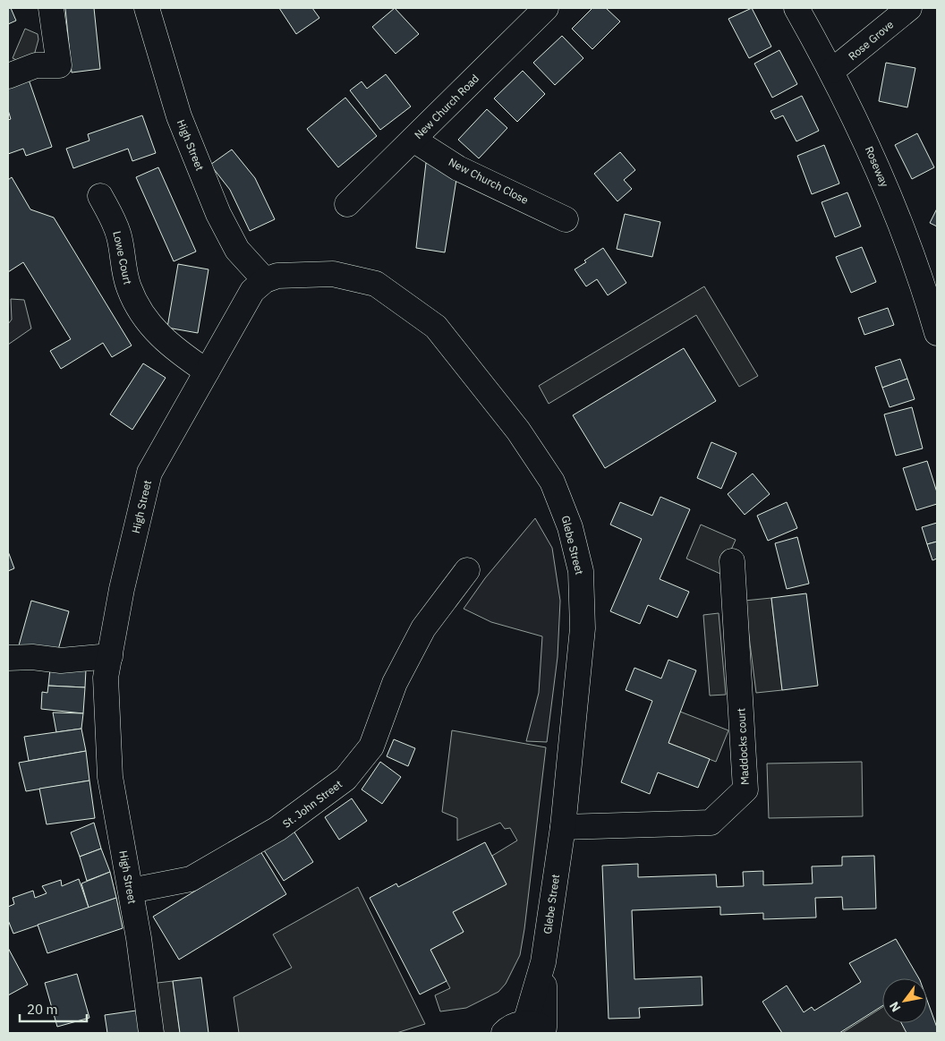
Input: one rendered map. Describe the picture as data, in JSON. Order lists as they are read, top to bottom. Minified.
{"streets":{"street":["Rose Grove","New Church Road","High Street","Roseway","New Church Close","Lowe Court","Glebe Street","Maddocks court","St. John Street"]},"crossings":[["Rose Grove","Roseway"],["New Church Road","New Church Close"],["High Street","Lowe Court"],["High Street","Glebe Street"],["High Street","St. John Street"],["Glebe Street","Maddocks court"]],"scale_bar":"20 m","north":"bottom left"}
